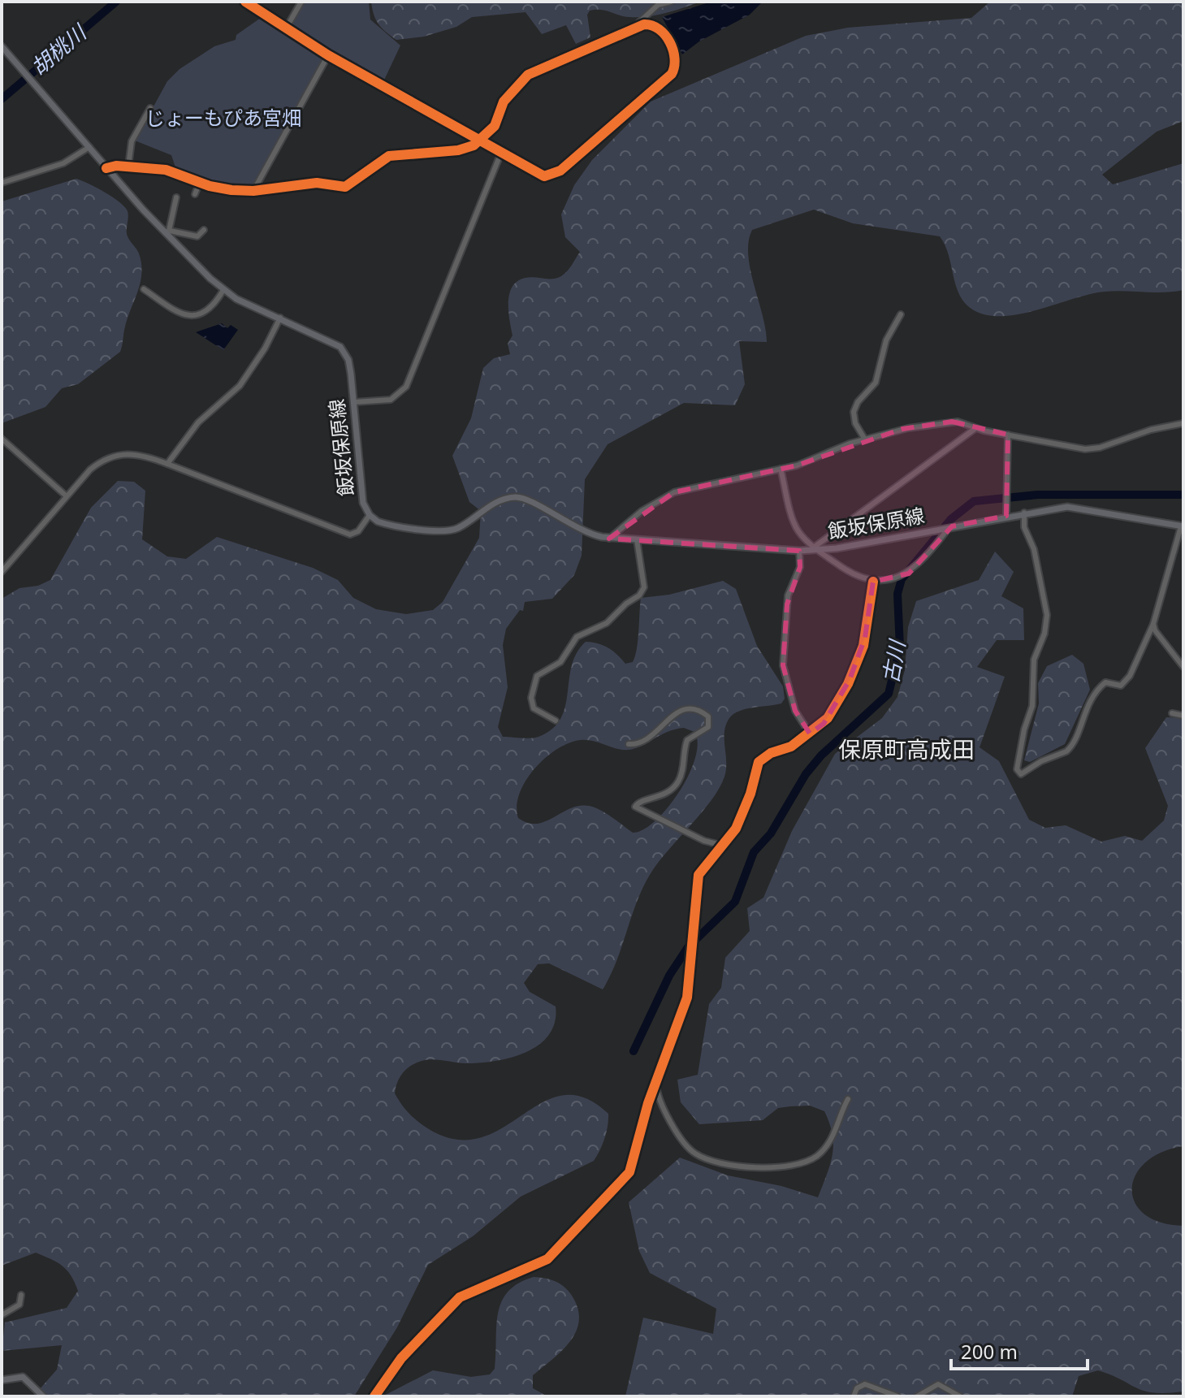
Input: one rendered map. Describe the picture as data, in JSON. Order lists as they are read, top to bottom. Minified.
{"streets":{"main road":["飯坂保原線"]},"districts":["保原町高成田"],"water":["胡桃川","古川"],"parks":["じょーもぴあ宮畑"],"scale_bar":"200 m"}
